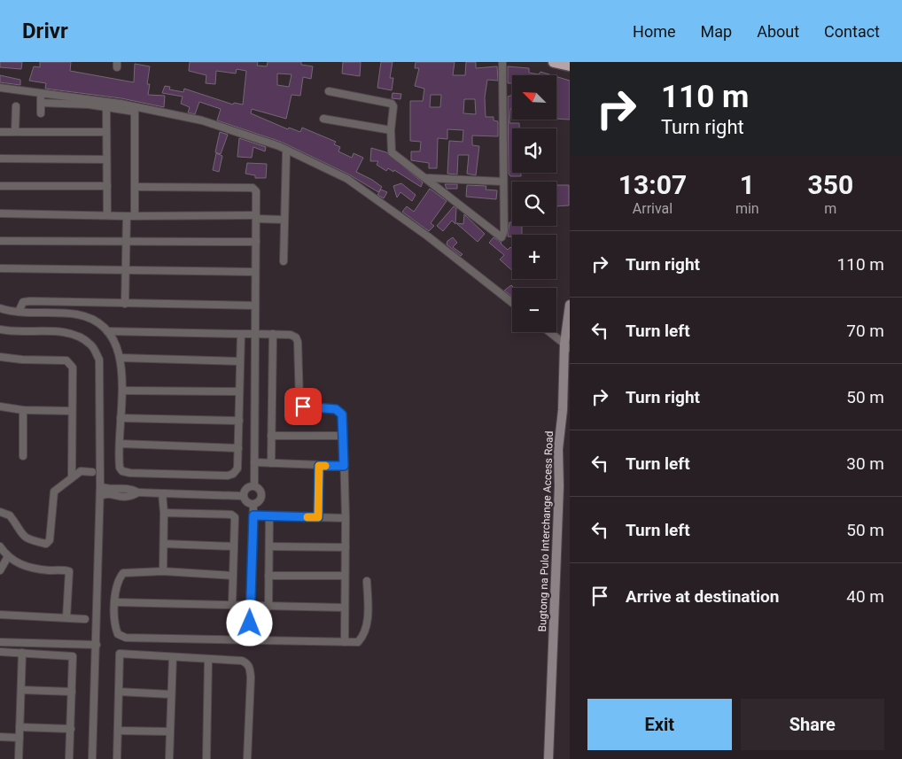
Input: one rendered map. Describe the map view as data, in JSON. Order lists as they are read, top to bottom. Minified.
{"streets":{"main road":["Bugtong na Pulo Interchange Access Road"]},"north":"top left","page":{"header":"Drivr","nav":["Home","Map","About","Contact"],"turn":["110 m","Turn right"],"map_buttons":["+","−"],"eta":["13:07","Arrival","1","min","350","m"],"list":[{"name":"Turn right","value":"110 m"},{"name":"Turn left","value":"70 m"},{"name":"Turn right","value":"50 m"},{"name":"Turn left","value":"30 m"},{"name":"Turn left","value":"50 m"},{"name":"Arrive at destination","value":"40 m"}],"buttons":["Exit","Share"]}}
